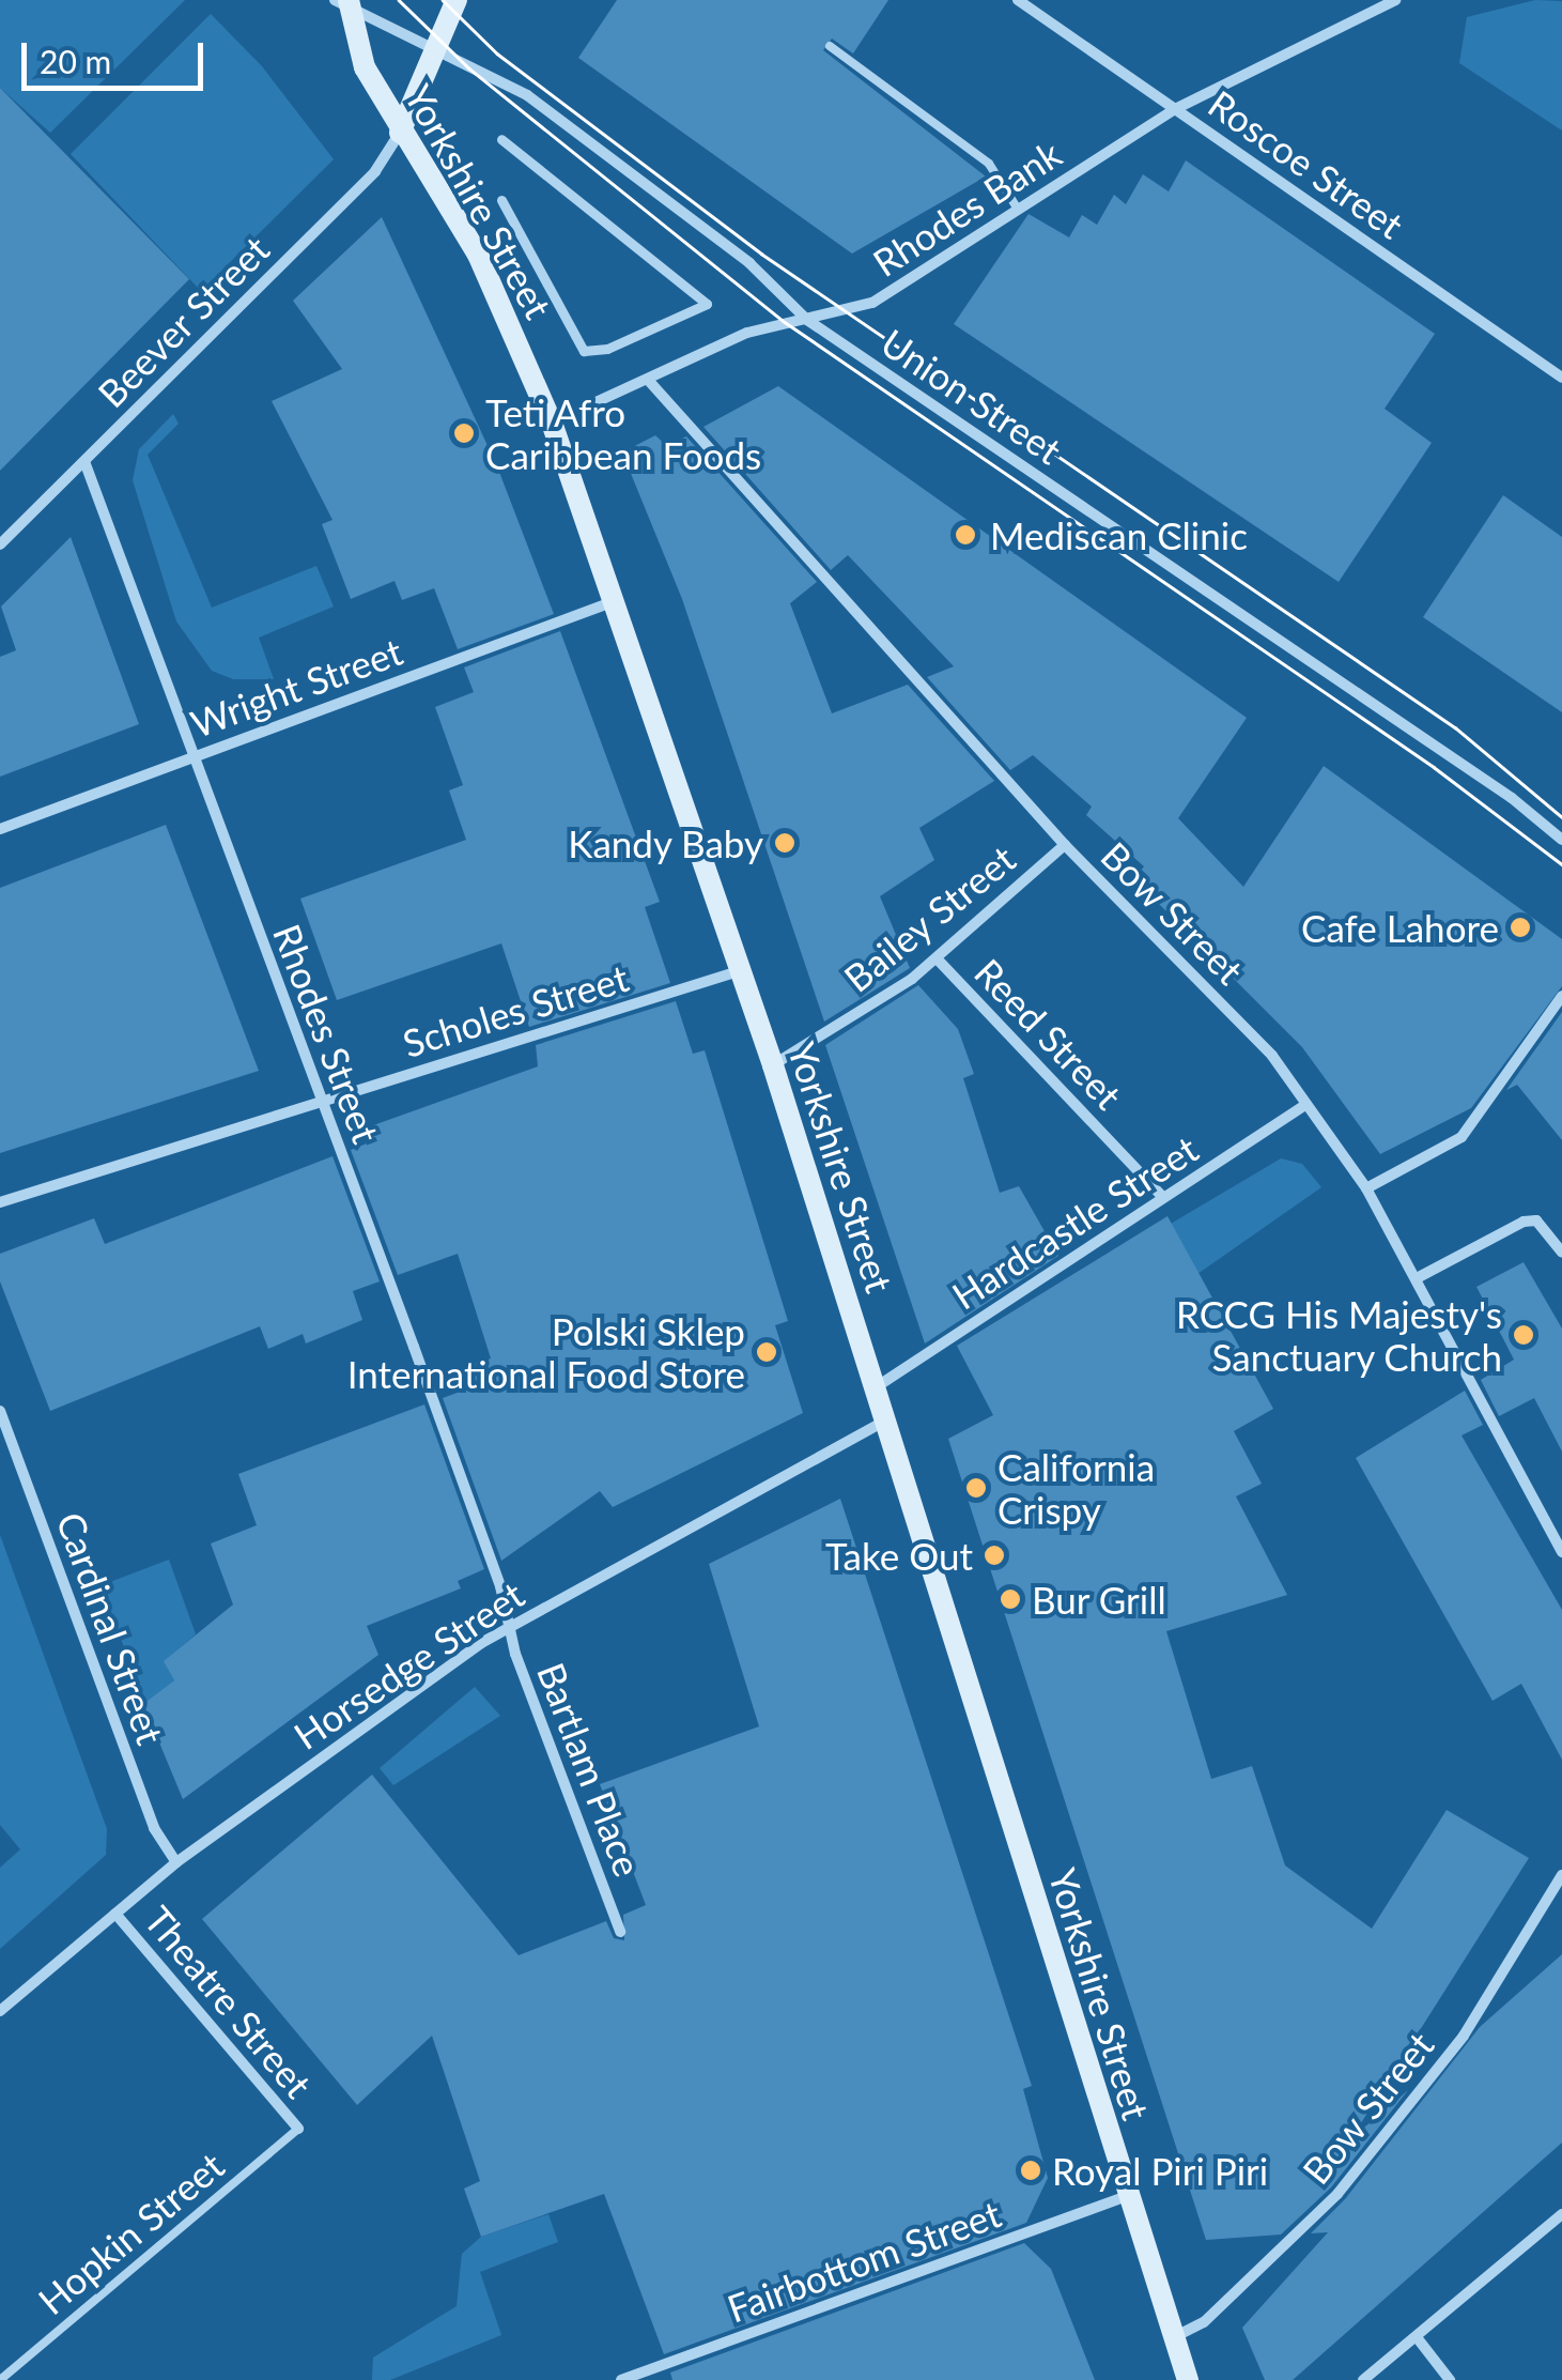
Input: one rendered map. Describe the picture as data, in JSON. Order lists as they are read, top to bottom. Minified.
{"streets":{"main road":["Yorkshire Street"],"street":["Roscoe Street","Rhodes Bank","Beever Street","Union Street","Wright Street","Bow Street","Bailey Street","Scholes Street","Rhodes Street","Reed Street","Hardcastle Street","Cardinal Street","Horsedge Street","Bartlam Place","Theatre Street","Fairbottom Street"],"lane":["Hopkin Street"]},"crossings":[["Roscoe Street","Rhodes Bank"],["Yorkshire Street","Rhodes Bank"],["Yorkshire Street","Beever Street"],["Yorkshire Street","Union Street"],["Yorkshire Street","Wright Street"],["Yorkshire Street","Bow Street"],["Yorkshire Street","Bailey Street"],["Yorkshire Street","Scholes Street"],["Yorkshire Street","Hardcastle Street"],["Yorkshire Street","Horsedge Street"],["Yorkshire Street","Fairbottom Street"],["Rhodes Bank","Union Street"],["Rhodes Bank","Bow Street"],["Beever Street","Rhodes Street"],["Wright Street","Rhodes Street"],["Bow Street","Bailey Street"],["Bow Street","Hardcastle Street"],["Bailey Street","Reed Street"],["Scholes Street","Rhodes Street"],["Rhodes Street","Horsedge Street"],["Rhodes Street","Bartlam Place"],["Reed Street","Hardcastle Street"],["Cardinal Street","Horsedge Street"],["Horsedge Street","Bartlam Place"],["Horsedge Street","Theatre Street"],["Theatre Street","Hopkin Street"]],"places":["Teti Afro Caribbean Foods","Mediscan Clinic","Kandy Baby","Cafe Lahore","RCCG His Majesty's Sanctuary Church","Polski Sklep International Food Store","California Crispy","Take Out","Bur Grill","Royal Piri Piri"],"scale_bar":"20 m"}
